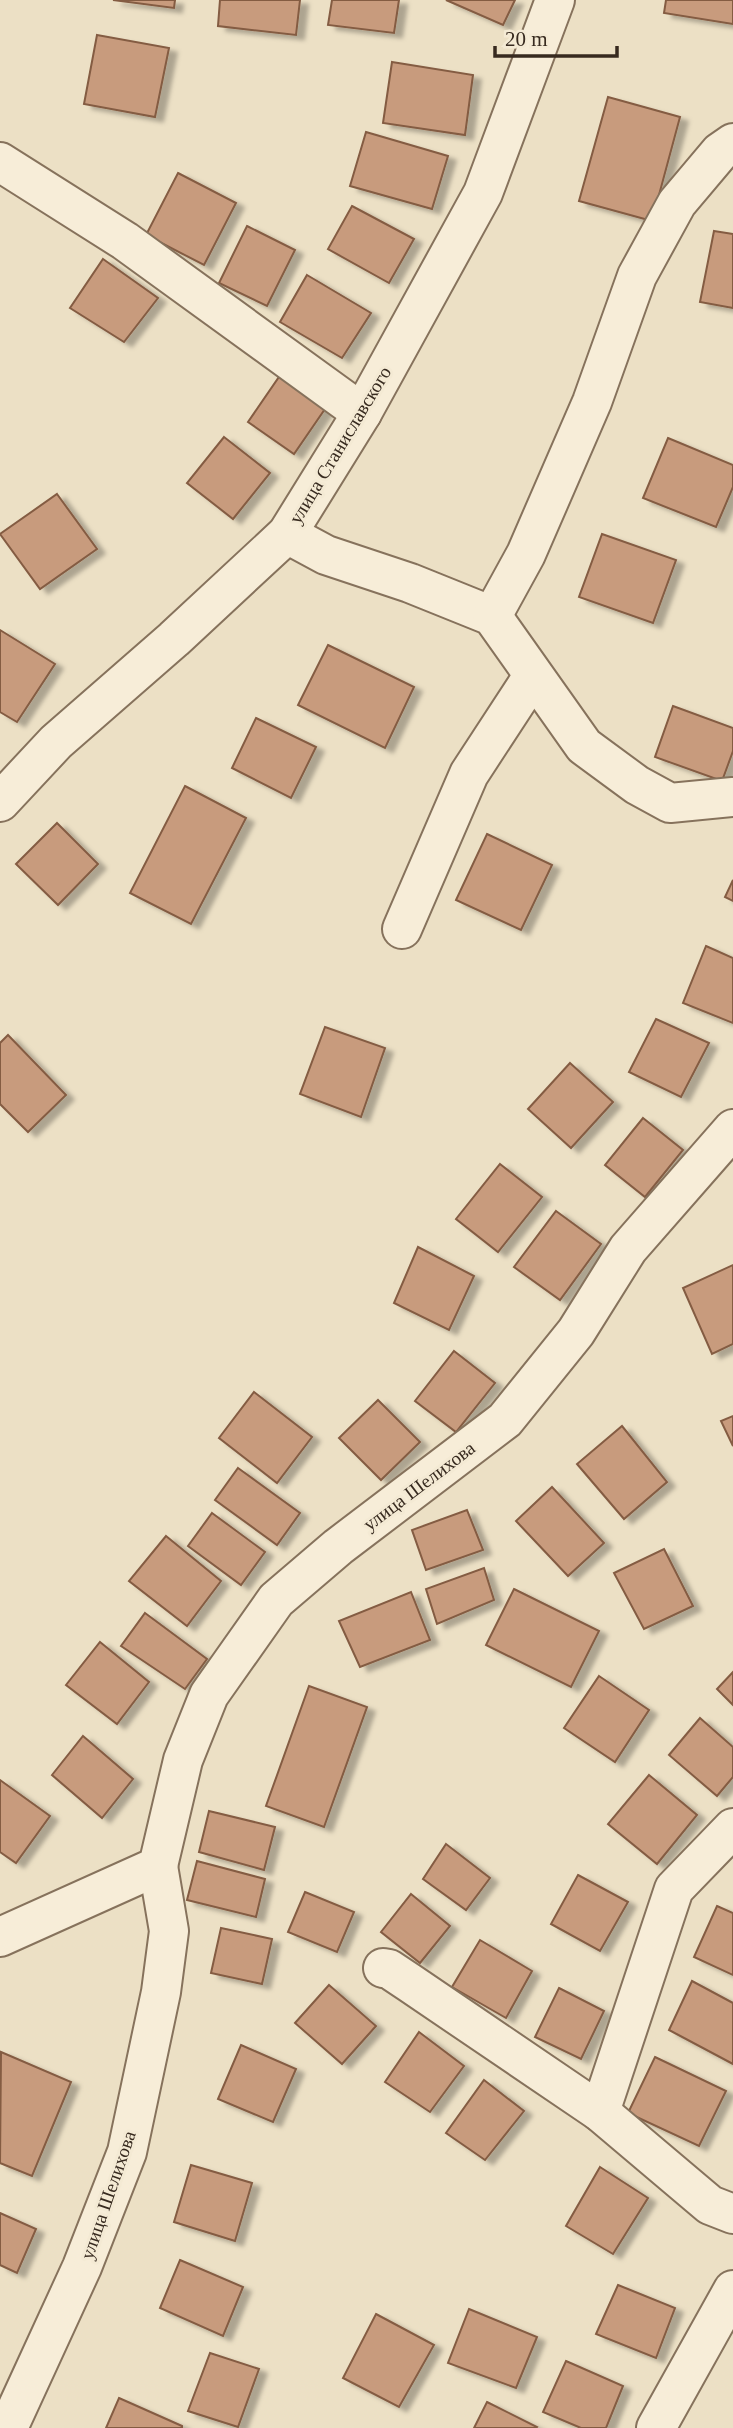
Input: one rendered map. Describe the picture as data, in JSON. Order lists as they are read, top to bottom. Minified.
{"streets":{"street":["улица Станиславского","улица Шелихова"]},"scale_bar":"20 m"}
